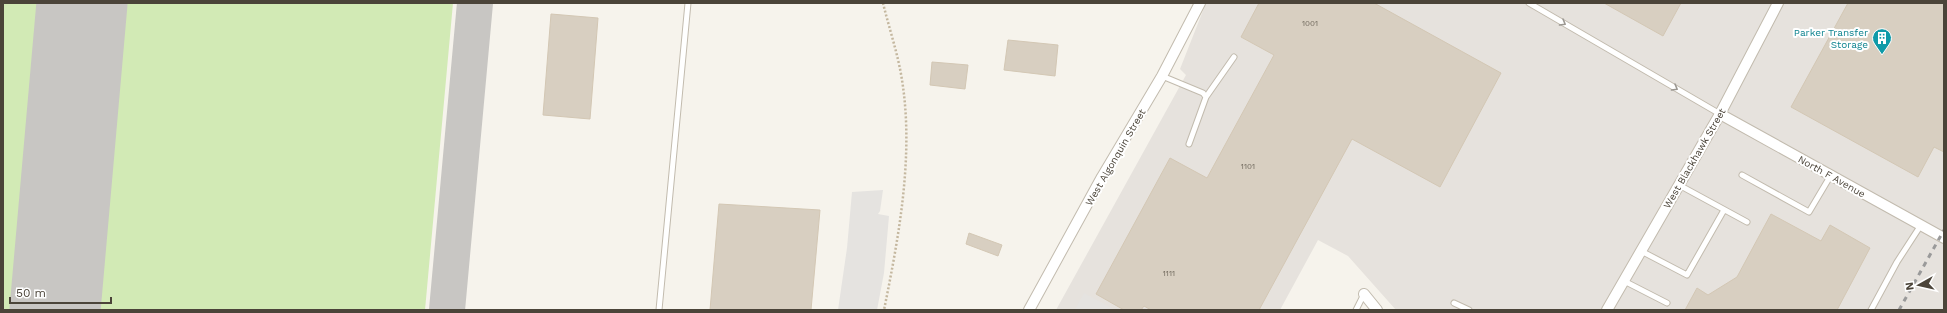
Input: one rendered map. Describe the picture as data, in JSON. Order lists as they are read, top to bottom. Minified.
{"streets":{"street":["West Algonquin Street","West Blackhawk Street","North F Avenue"]},"crossings":[["West Blackhawk Street","North F Avenue"]],"places":{"building":["Parker Transfer Storage"]},"house_numbers":["1001","1101","1111"],"scale_bar":"50 m","north":"left"}
